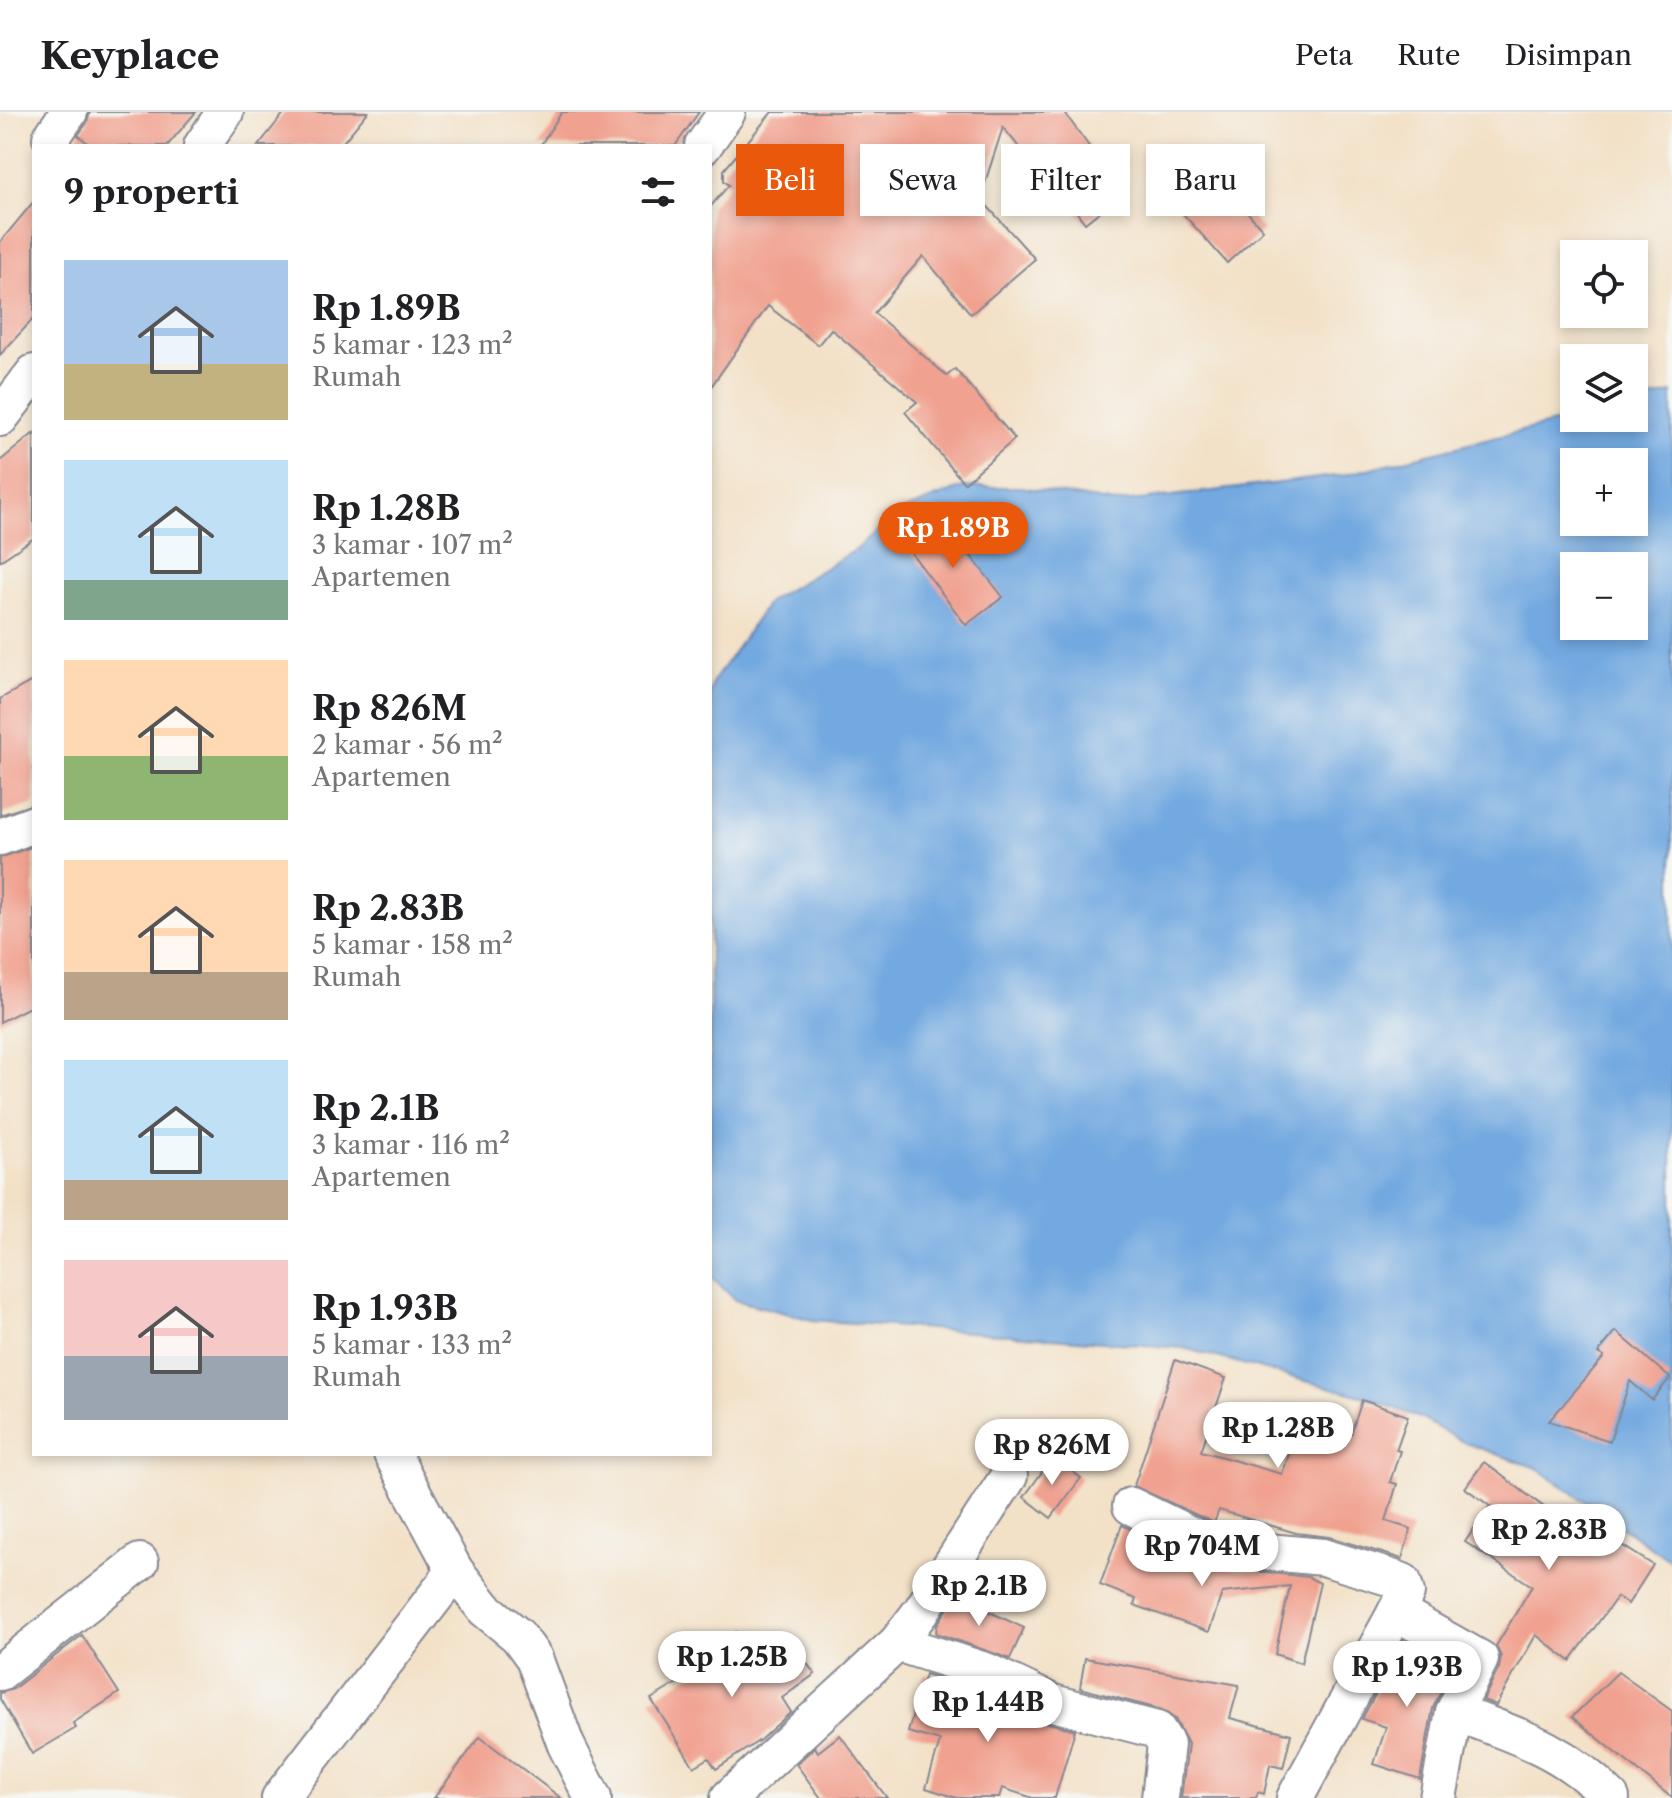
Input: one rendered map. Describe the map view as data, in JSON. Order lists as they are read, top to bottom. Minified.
{"page":{"header":"Keyplace","nav":["Peta","Rute","Disimpan"],"chip":["Beli","Sewa","Filter","Baru"],"heading":"9 properti","map_buttons":["+","−"],"list":[{"name":"Rp 1.89B","note":"5 kamar · 123 m² · Rumah"},{"name":"Rp 1.28B","note":"3 kamar · 107 m² · Apartemen"},{"name":"Rp 826M","note":"2 kamar · 56 m² · Apartemen"},{"name":"Rp 2.83B","note":"5 kamar · 158 m² · Rumah"},{"name":"Rp 2.1B","note":"3 kamar · 116 m² · Apartemen"},{"name":"Rp 1.93B","note":"5 kamar · 133 m² · Rumah"}],"price":["Rp 1.89B","Rp 1.28B","Rp 826M","Rp 2.83B","Rp 704M","Rp 2.1B","Rp 1.25B","Rp 1.93B","Rp 1.44B"]}}
